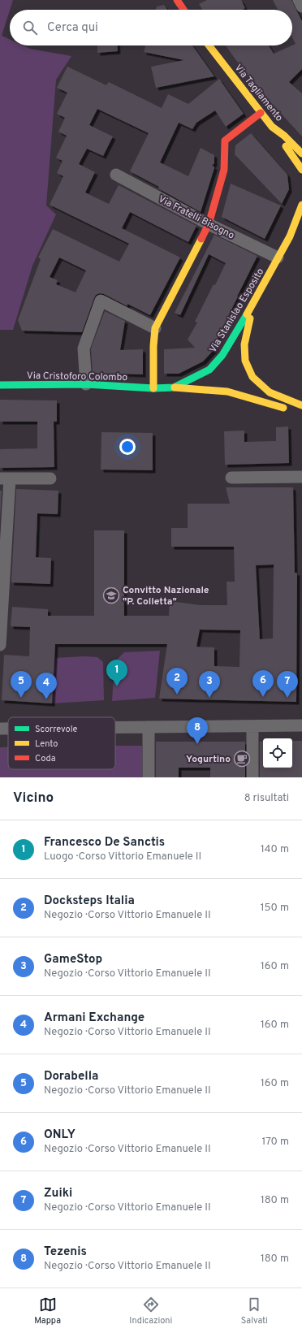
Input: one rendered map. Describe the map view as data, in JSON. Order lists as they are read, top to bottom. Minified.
{"streets":{"street":["Via Tagliamento","Via Fratelli Bisogno","Via Stanislao Esposito","Via Cristoforo Colombo"]},"crossings":[["Via Fratelli Bisogno","Via Stanislao Esposito"],["Via Stanislao Esposito","Via Cristoforo Colombo"]],"places":{"school or university":["Convitto Nazionale \"P. Colletta\""],"cafe":["Yogurtino"]},"legend":["Scorrevole","Lento","Coda"],"page":{"search":"Cerca qui","pins":["1","2","6","3","5","7","4","8"],"heading":["Vicino","8 risultati"],"list":[{"mark":"1","name":"Francesco De Sanctis","note":"Luogo · Corso Vittorio Emanuele II","value":"140 m"},{"mark":"2","name":"Docksteps Italia","note":"Negozio · Corso Vittorio Emanuele II","value":"150 m"},{"mark":"3","name":"GameStop","note":"Negozio · Corso Vittorio Emanuele II","value":"160 m"},{"mark":"4","name":"Armani Exchange","note":"Negozio · Corso Vittorio Emanuele II","value":"160 m"},{"mark":"5","name":"Dorabella","note":"Negozio · Corso Vittorio Emanuele II","value":"160 m"},{"mark":"6","name":"ONLY","note":"Negozio · Corso Vittorio Emanuele II","value":"170 m"},{"mark":"7","name":"Zuiki","note":"Negozio · Corso Vittorio Emanuele II","value":"180 m"},{"mark":"8","name":"Tezenis","note":"Negozio · Corso Vittorio Emanuele II","value":"180 m"}],"nav":["Mappa","Indicazioni","Salvati"]}}
